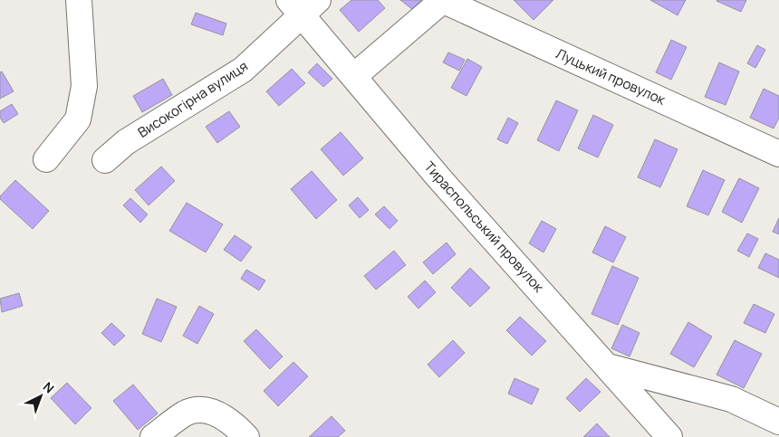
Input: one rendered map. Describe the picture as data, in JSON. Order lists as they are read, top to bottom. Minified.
{"streets":{"street":["Луцький провулок","Високогірна вулиця","Тираспольський провулок"]},"crossings":[["Високогірна вулиця","Тираспольський провулок"]],"north":"top right"}
